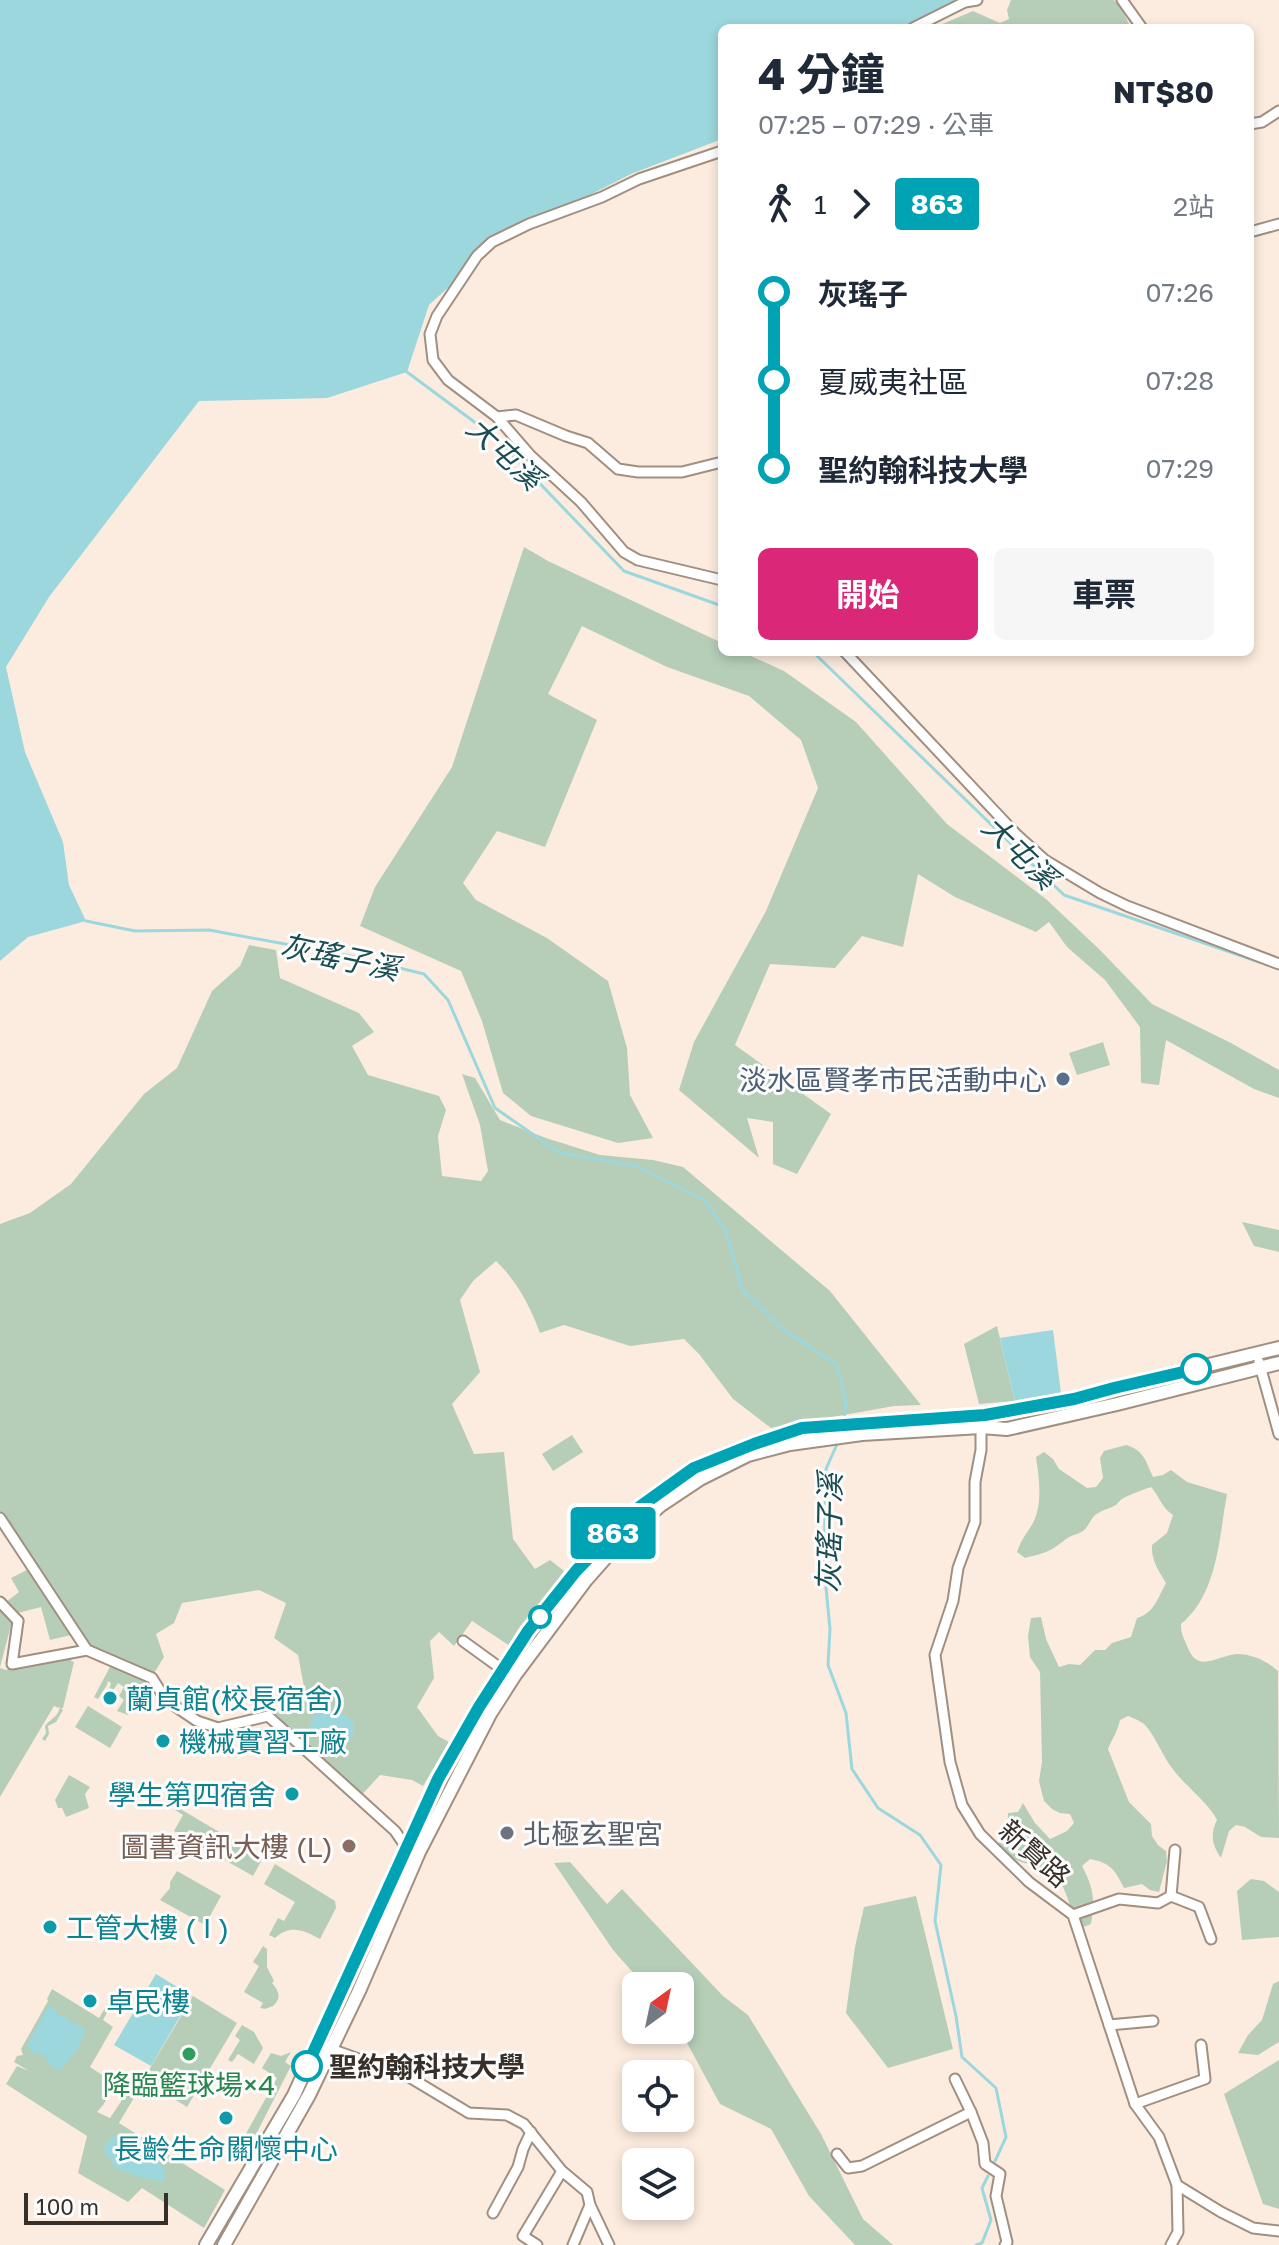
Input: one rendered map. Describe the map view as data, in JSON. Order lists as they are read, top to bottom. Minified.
{"streets":{"street":["新賢路"]},"water":["大屯溪","灰瑤子溪"],"places":["淡水區賢孝市民活動中心","蘭貞館(校長宿舍)","機械實習工廠","學生第四宿舍","北極玄聖宮","圖書資訊大樓 (L)","工管大樓 ( I )","卓民樓","降臨籃球場×4","聖約翰科技大學","長齡生命關懷中心"],"lines":["bus line 863"],"scale_bar":"100 m","north":"top right","page":{"on_map":"863","heading":["4 分鐘","07:25 – 07:29 · 公車","NT$80"],"legs":["1","863","2站"],"list":[{"name":"灰瑤子","value":"07:26"},{"name":"夏威夷社區","value":"07:28"},{"name":"聖約翰科技大學","value":"07:29"}],"buttons":["開始","車票"],"scale":"100 m"}}
